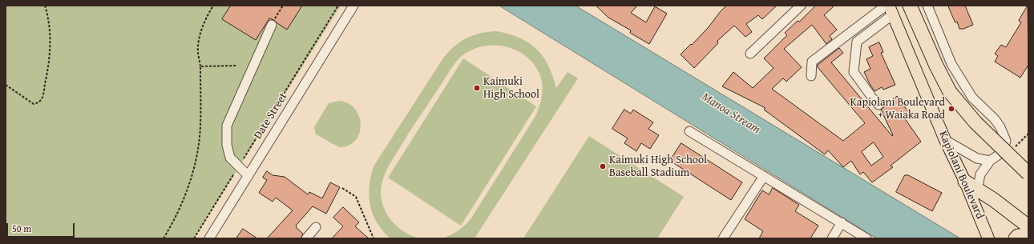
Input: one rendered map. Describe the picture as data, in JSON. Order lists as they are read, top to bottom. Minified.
{"streets":{"main road":["Kapiolani Boulevard"],"street":["Date Street"]},"water":["Manoa Stream"],"places":["Kaimuki High School","Kapiolani Boulevard + Waiaka Road","Kaimuki High School Baseball Stadium"],"scale_bar":"50 m"}
